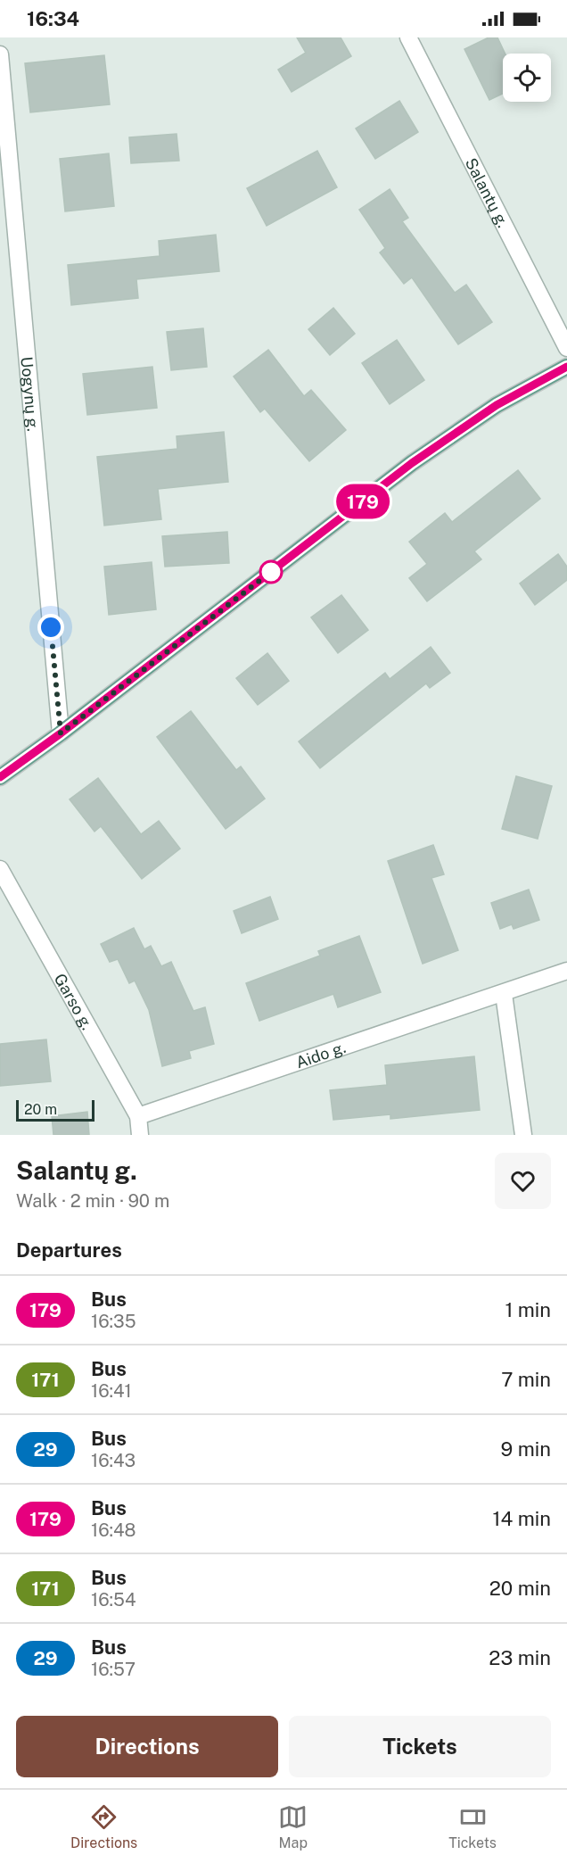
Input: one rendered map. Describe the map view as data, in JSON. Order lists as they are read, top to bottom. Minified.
{"streets":{"street":["Salantų g.","Uogynų g.","Garso g.","Aido g."]},"crossings":[["Garso g.","Aido g."]],"lines":["bus line 179"],"scale_bar":"20 m","page":{"status":"16:34","on_map":"179","scale":"20 m","heading":[["Salantų g.","Walk · 2 min · 90 m"],"Departures"],"list":[{"mark":"179","name":"Bus","note":"16:35","value":"1 min"},{"mark":"171","name":"Bus","note":"16:41","value":"7 min"},{"mark":"29","name":"Bus","note":"16:43","value":"9 min"},{"mark":"179","name":"Bus","note":"16:48","value":"14 min"},{"mark":"171","name":"Bus","note":"16:54","value":"20 min"},{"mark":"29","name":"Bus","note":"16:57","value":"23 min"}],"buttons":["Directions","Tickets"],"tabs":["Directions","Map","Tickets"]}}
